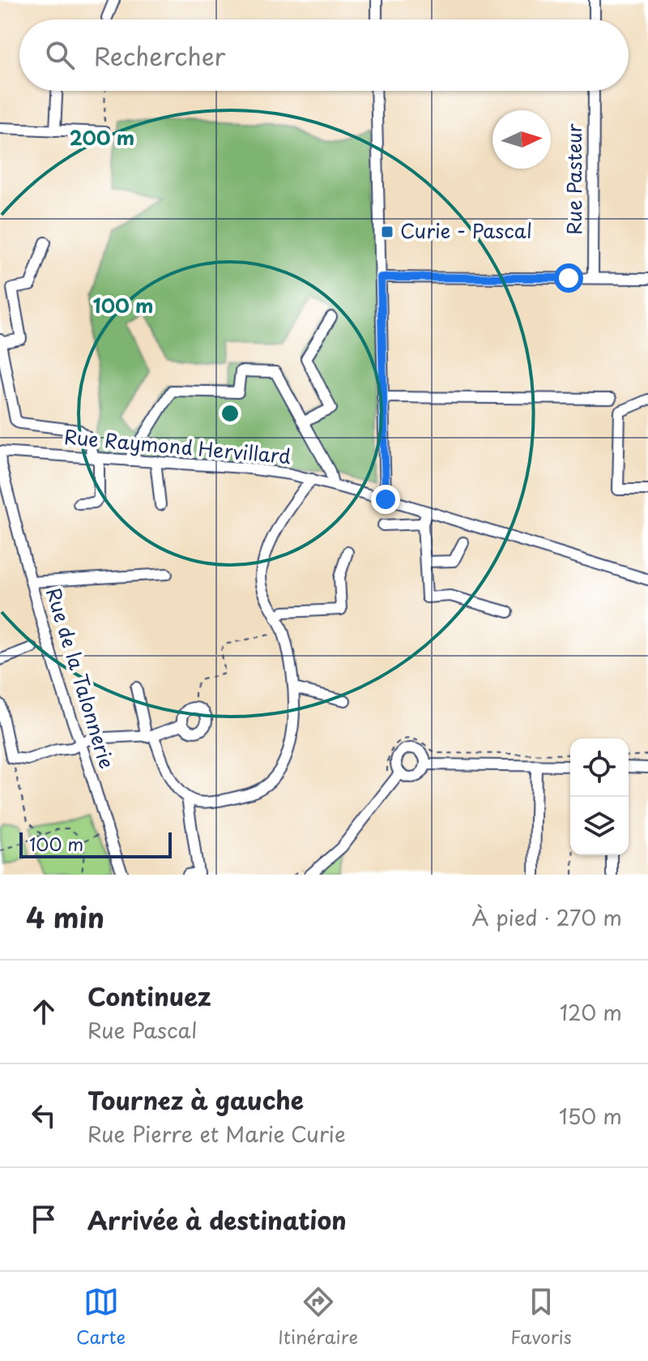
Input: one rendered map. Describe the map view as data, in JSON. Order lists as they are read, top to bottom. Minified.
{"streets":{"street":["Rue Pasteur","Rue Raymond Hervillard","Rue de la Talonnerie"]},"crossings":[["Rue Raymond Hervillard","Rue de la Talonnerie"]],"places":{"transit":["Curie - Pascal"]},"scale_bar":"100 m","north":"right","page":{"search":"Rechercher","scale":"100 m","heading":["4 min","À pied · 270 m"],"list":[["Continuez","Rue Pascal","120 m"],["Tournez à gauche","Rue Pierre et Marie Curie","150 m"],"Arrivée à destination"],"nav":["Carte","Itinéraire","Favoris"]},"rings":["200 m","100 m"]}
